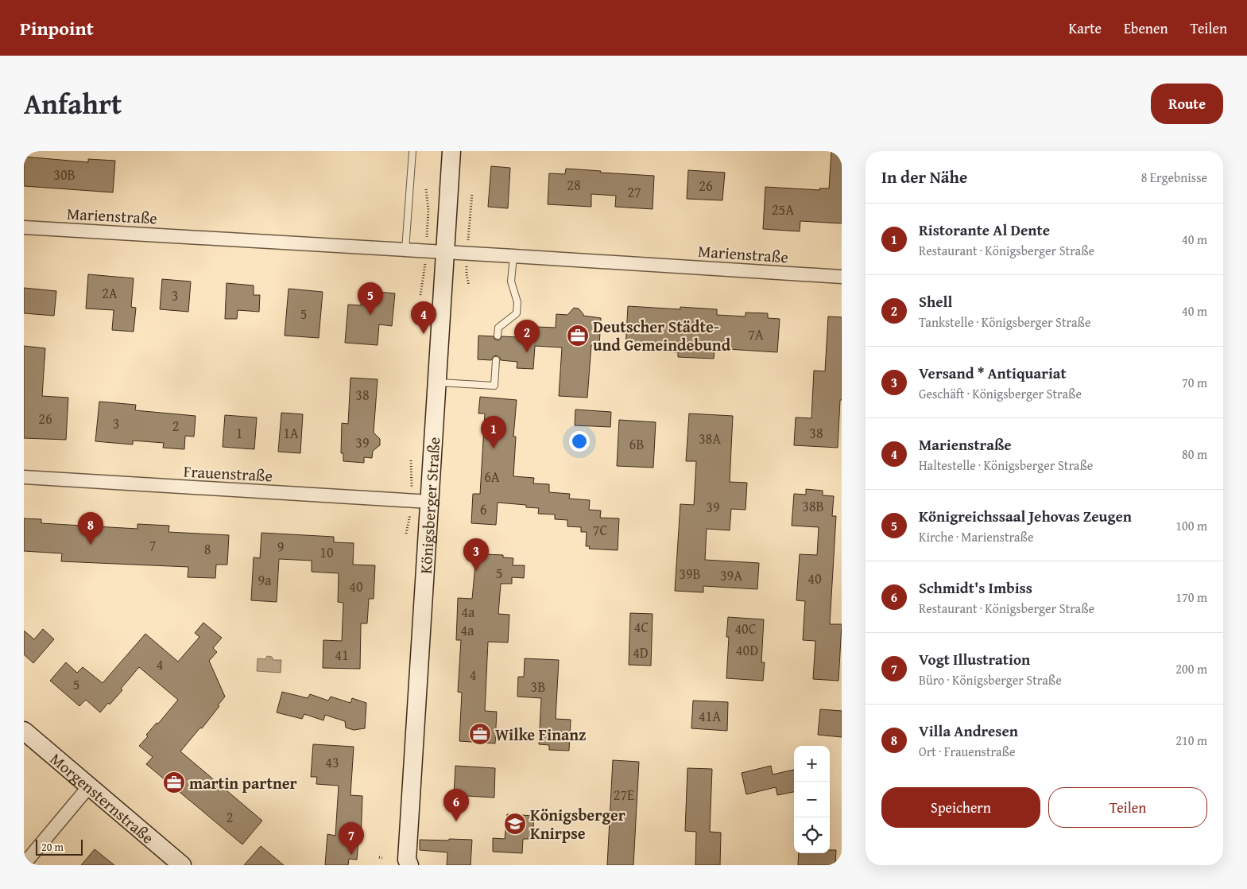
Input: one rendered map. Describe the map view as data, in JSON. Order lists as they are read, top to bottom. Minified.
{"streets":{"main road":["Königsberger Straße","Morgensternstraße"],"street":["Marienstraße","Frauenstraße"]},"crossings":[["Marienstraße","Königsberger Straße"],["Frauenstraße","Königsberger Straße"]],"places":{"office":["Deutscher Städte- und Gemeindebund","Wilke Finanz","martin partner"],"school or university":["Königsberger Knirpse"]},"house_numbers":["30B","28","26","27","25A","2A","3","5","7A","38","26","3","2","1","1A","38","38A","39","6B","6A","38B","39","6","7C","7","9","8","10","5","39B","39A","40","9a","40","4a","4C","40C","4a","40D","4D","41","4","4","5","3B","41A","43","27E","2"],"scale_bar":"20 m","page":{"header":"Pinpoint","nav":["Karte","Ebenen","Teilen"],"title":"Anfahrt","buttons":["Route",["Speichern","Teilen"]],"heading":["In der Nähe","8 Ergebnisse"],"list":[{"mark":"1","name":"Ristorante Al Dente","note":"Restaurant · Königsberger Straße","value":"40 m"},{"mark":"2","name":"Shell","note":"Tankstelle · Königsberger Straße","value":"40 m"},{"mark":"3","name":"Versand * Antiquariat","note":"Geschäft · Königsberger Straße","value":"70 m"},{"mark":"4","name":"Marienstraße","note":"Haltestelle · Königsberger Straße","value":"80 m"},{"mark":"5","name":"Königreichssaal Jehovas Zeugen","note":"Kirche · Marienstraße","value":"100 m"},{"mark":"6","name":"Schmidt's Imbiss","note":"Restaurant · Königsberger Straße","value":"170 m"},{"mark":"7","name":"Vogt Illustration","note":"Büro · Königsberger Straße","value":"200 m"},{"mark":"8","name":"Villa Andresen","note":"Ort · Frauenstraße","value":"210 m"}],"pins":["5","4","2","1","8","3","6","7"],"map_buttons":["+","−"],"scale":"20 m"}}
